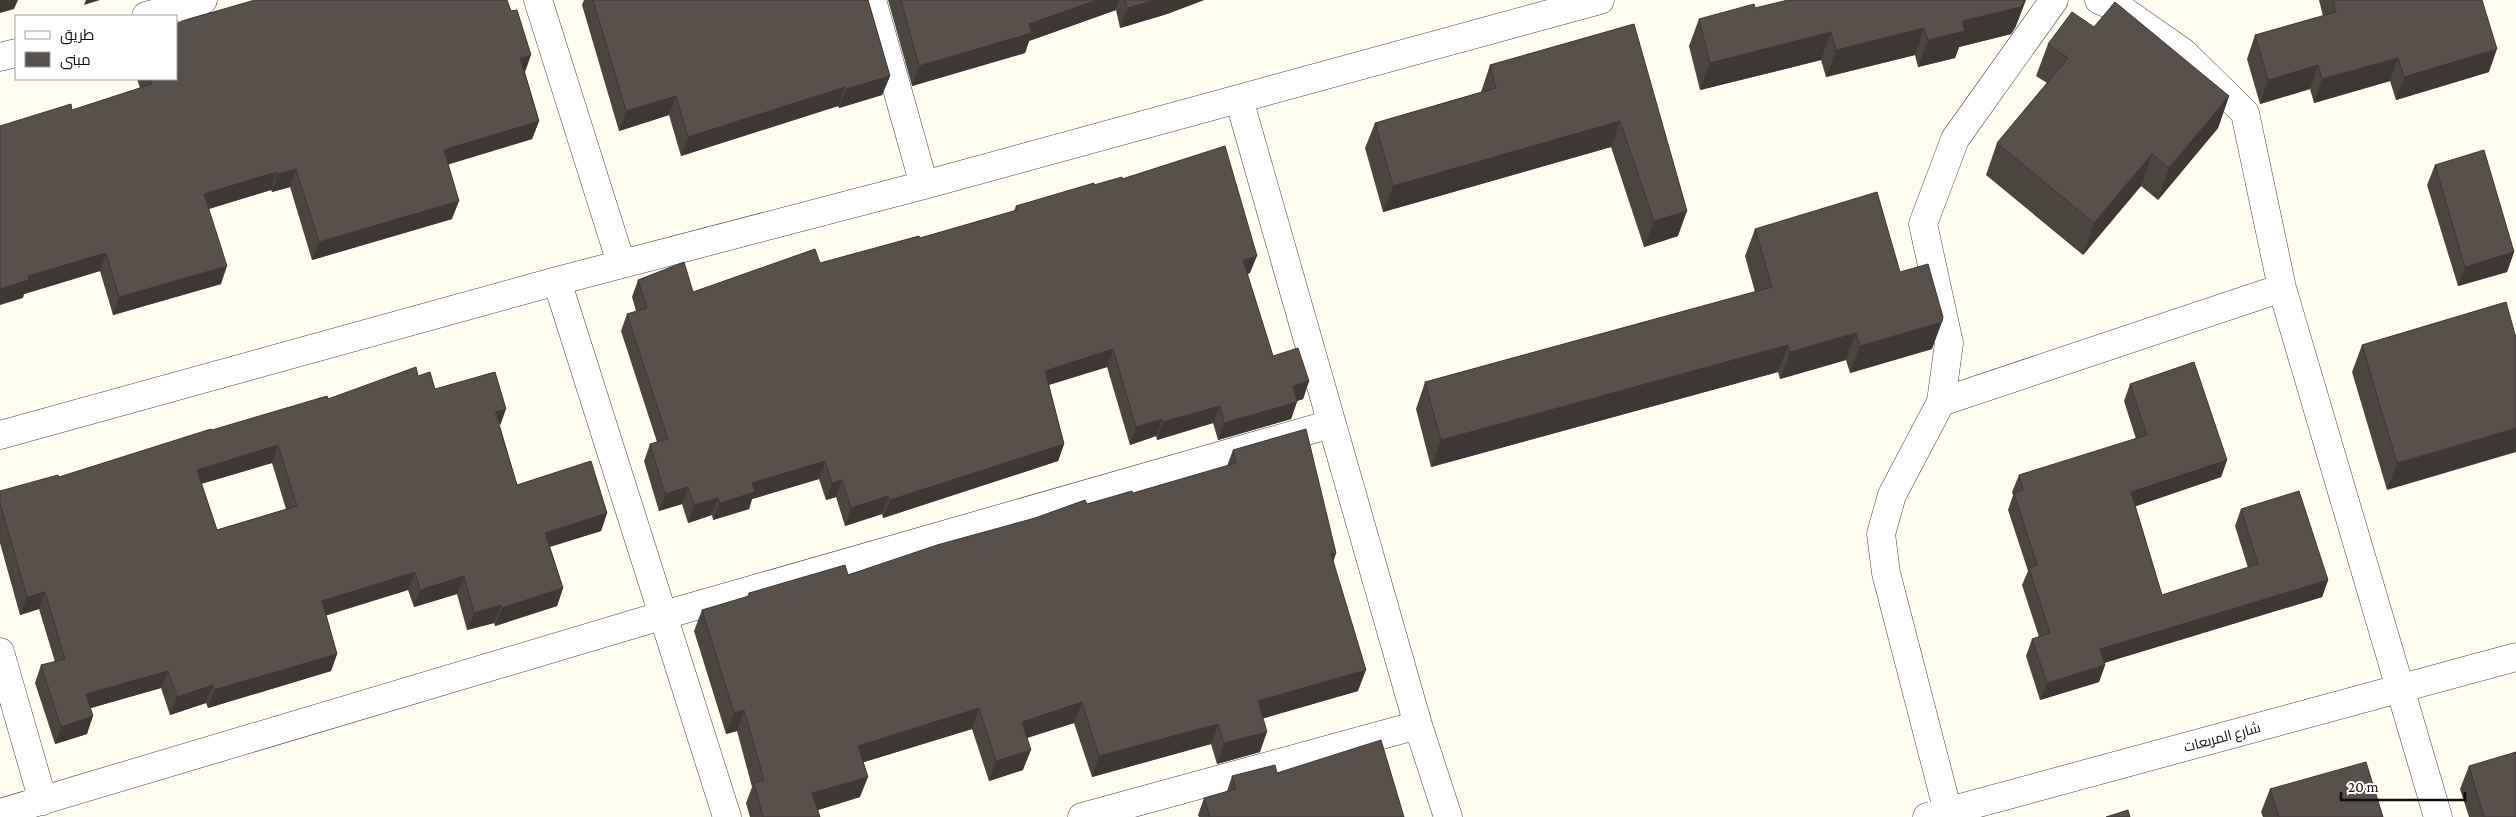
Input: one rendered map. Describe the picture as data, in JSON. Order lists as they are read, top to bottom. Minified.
{"streets":{"street":["شارع المربعات"]},"legend":["طريق","مبنى"],"scale_bar":"20 m"}
